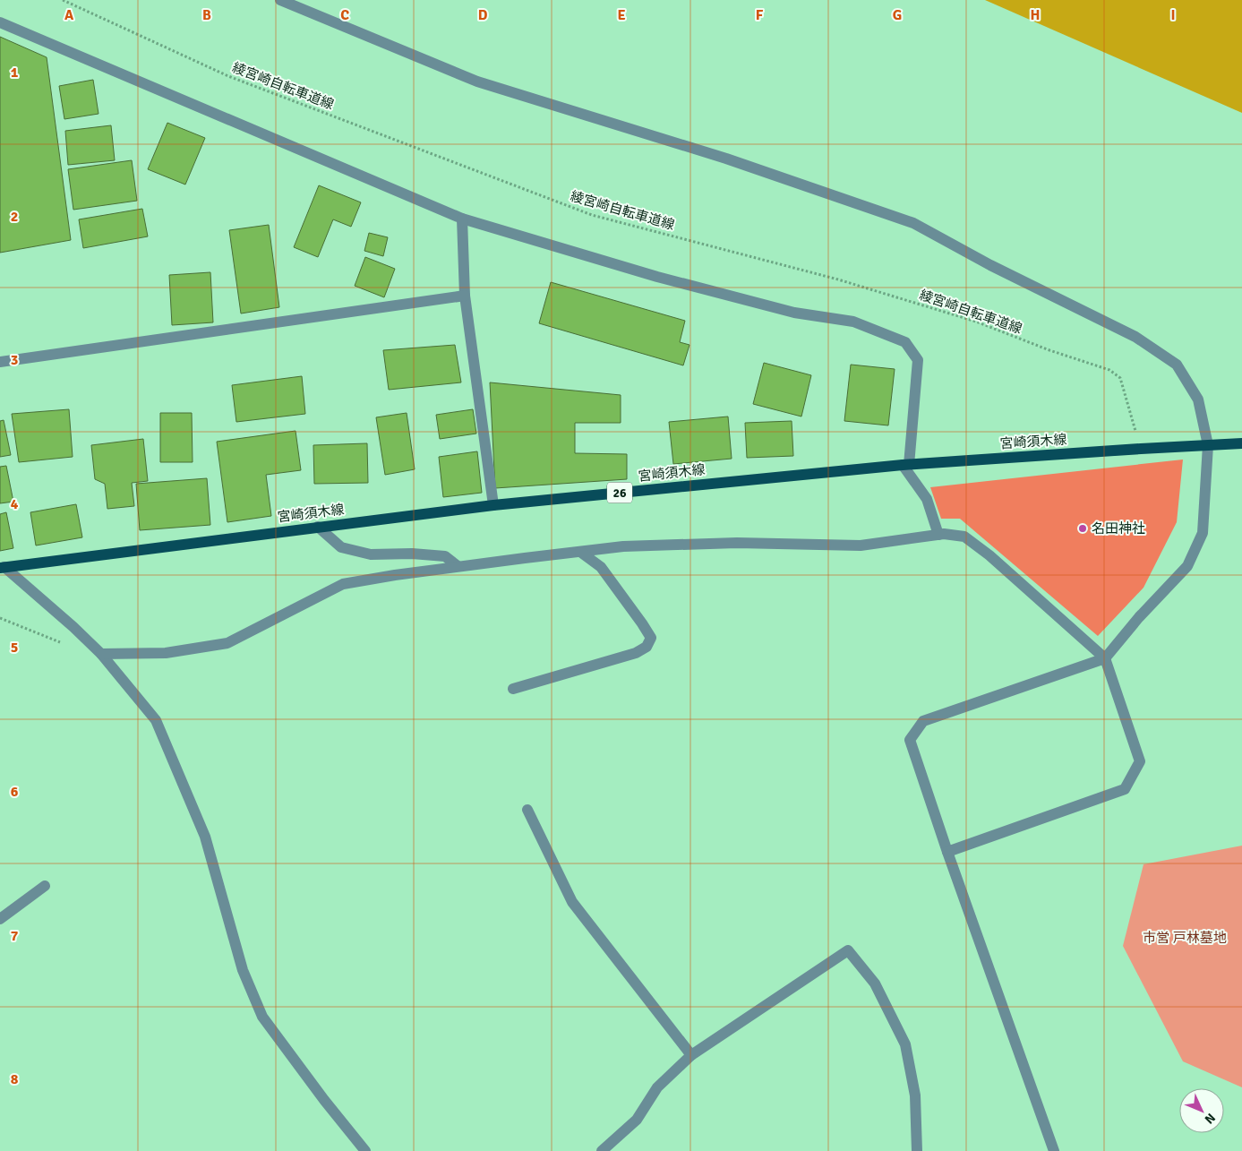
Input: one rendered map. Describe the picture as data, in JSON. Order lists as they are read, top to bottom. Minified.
{"streets":{"main road":["宮崎須木線","26"],"path":["綾宮崎自転車道線"]},"crossings":[["綾宮崎自転車道線","宮崎須木線"]],"parks":["市営 戸林墓地"],"places":["名田神社"],"north":"bottom right","grid":{"columns":["A","B","C","D","E","F","G","H","I"],"rows":["1","2","3","4","5","6","7","8"]}}
